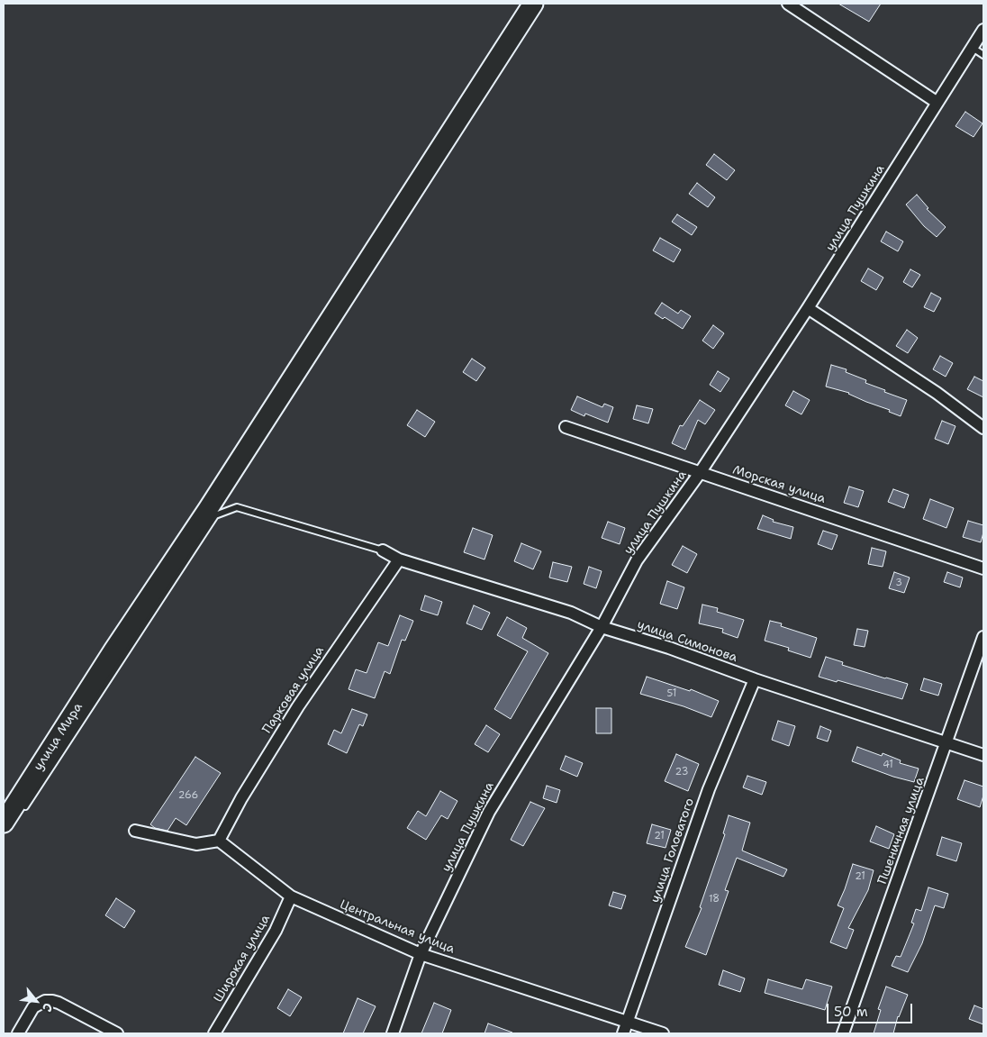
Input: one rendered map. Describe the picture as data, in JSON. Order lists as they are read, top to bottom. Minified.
{"streets":{"highway":["улица Мира"],"street":["улица Пушкина","Морская улица","улица Симонова","Парковая улица","Пшеничная улица","улица Головатого","Центральная улица","Широкая улица"]},"crossings":[["улица Пушкина","Морская улица"],["улица Пушкина","улица Симонова"],["улица Пушкина","Центральная улица"],["улица Симонова","Парковая улица"],["улица Симонова","Пшеничная улица"],["улица Симонова","улица Головатого"],["Парковая улица","Центральная улица"],["улица Головатого","Центральная улица"],["Центральная улица","Широкая улица"]],"house_numbers":["3","51","41","23","266","21","21","18"],"scale_bar":"50 m","north":"bottom right"}
